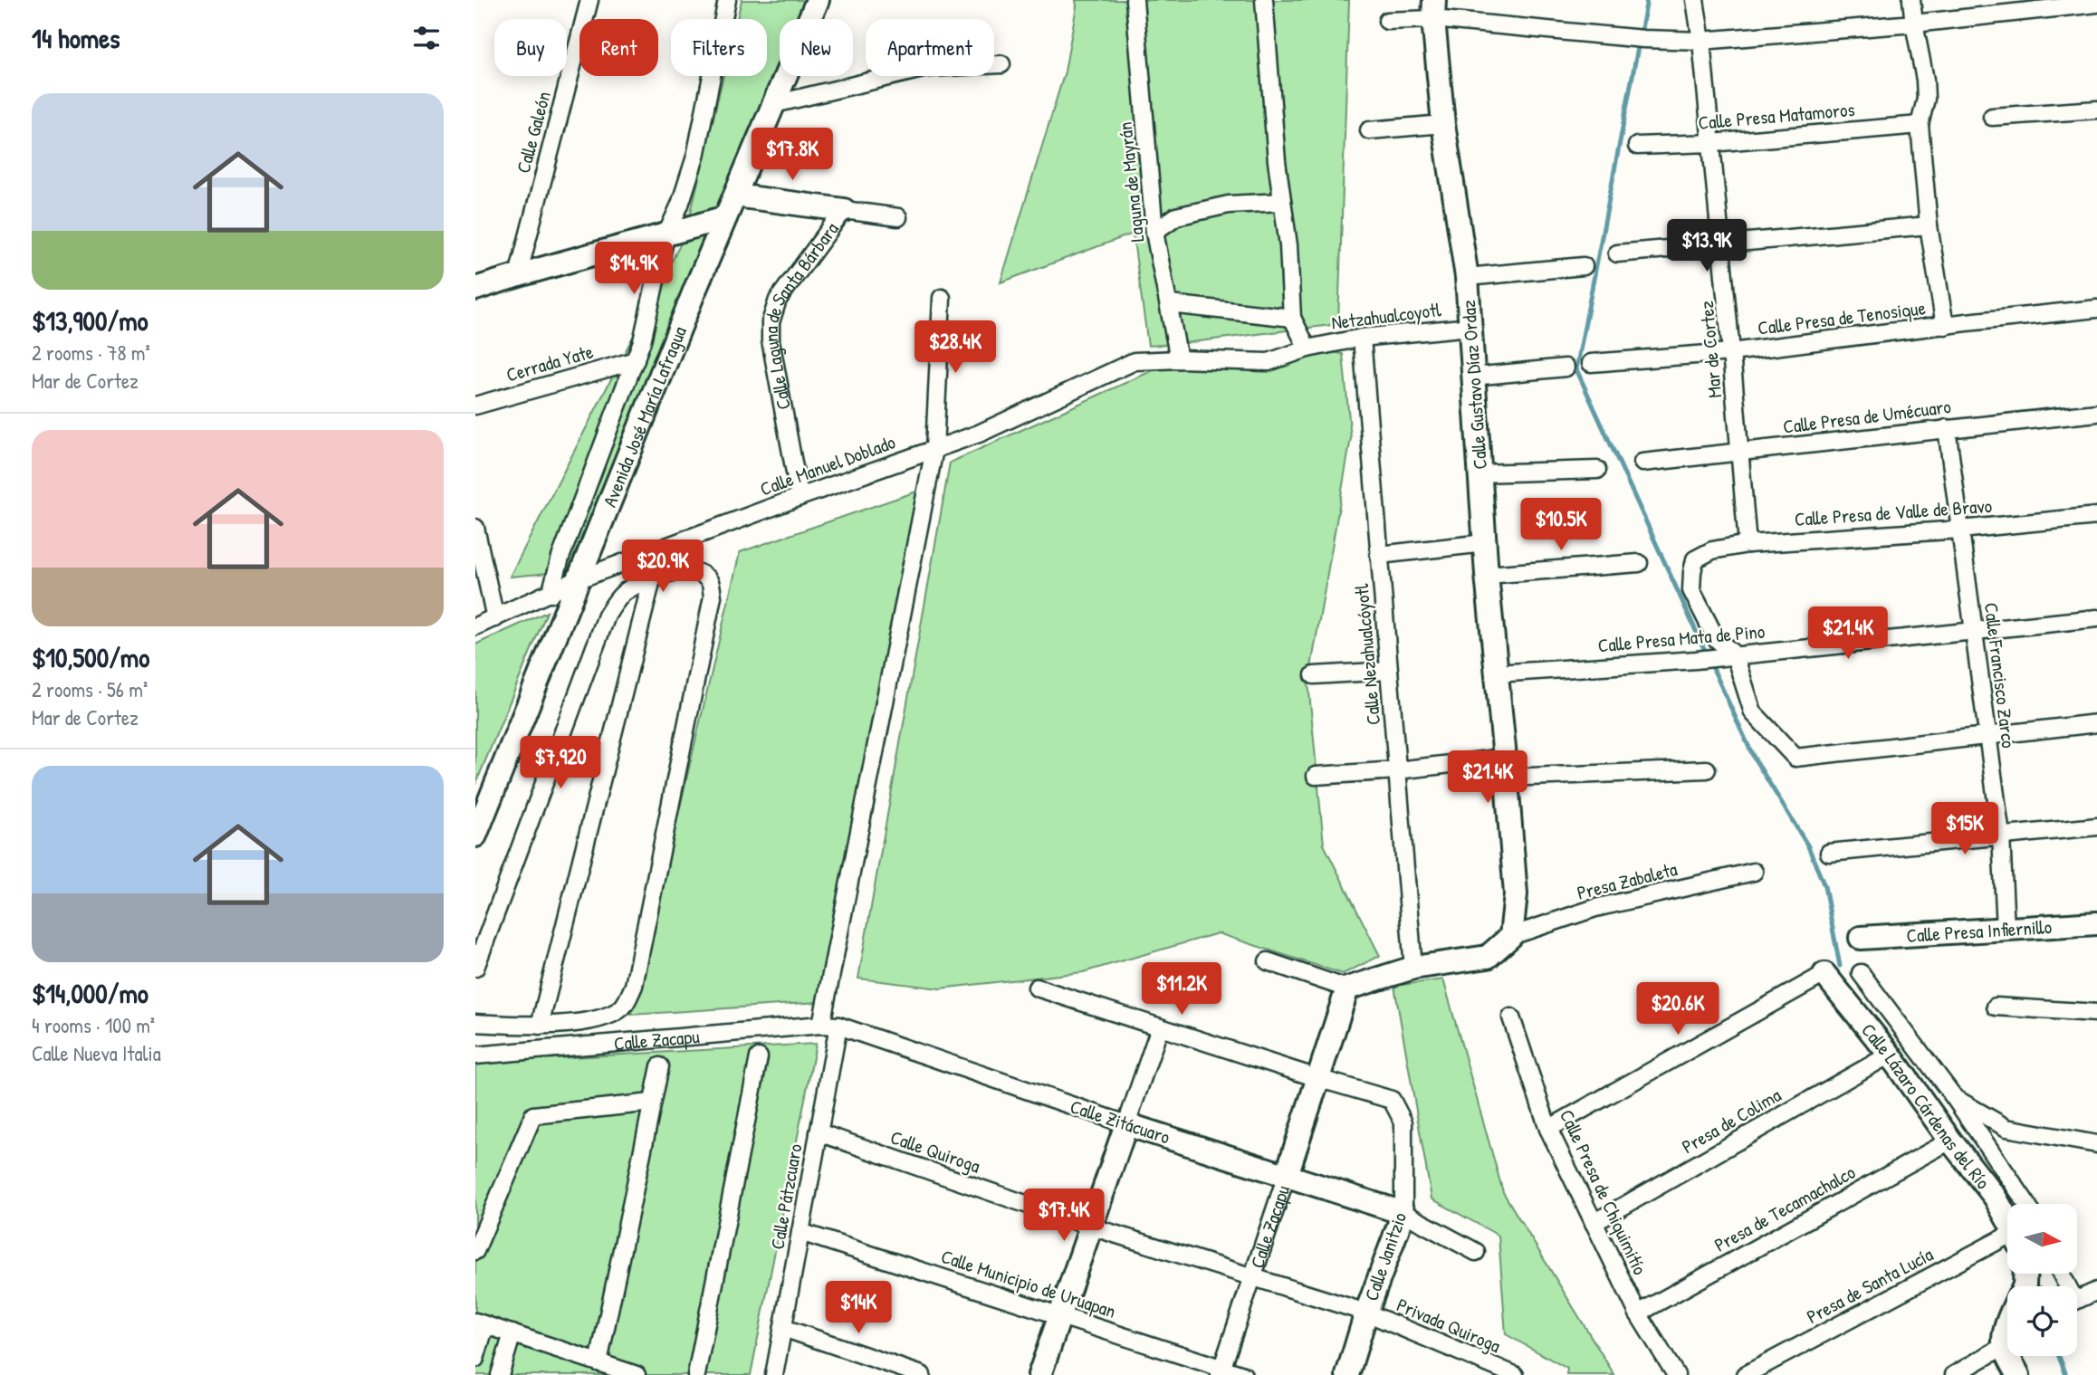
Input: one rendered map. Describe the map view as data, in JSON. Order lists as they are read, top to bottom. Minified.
{"streets":{"street":["Calle Presa Matamoros","Calle Galeón","Laguna de Mayrán","Netzahualcoyotl","Calle Laguna de Santa Bárbara","Calle Presa de Tenosique","Mar de Cortez","Cerrada Yate","Calle Gustavo Díaz Ordaz","Avenida José María Lafragua","Calle Presa de Umécuaro","Calle Manuel Doblado","Calle Presa de Valle de Bravo","Calle Presa Mata de Pino","Calle Nezahualcóyotl","Calle Francisco Zarco","Presa Zabaleta","Calle Presa Infiernillo","Calle Zacapu","Calle Lázaro Cárdenas del Río","Presa de Colima","Calle Zitácuaro","Calle Quiroga","Calle Presa de Chiquimitío","Calle Pátzcuaro","Presa de Tecamachalco","Calle Janitzio","Calle Municipio de Uruapan","Presa de Santa Lucía","Privada Quiroga"]},"crossings":[["Calle Presa Matamoros","Mar de Cortez"],["Laguna de Mayrán","Calle Manuel Doblado"],["Netzahualcoyotl","Calle Gustavo Díaz Ordaz"],["Netzahualcoyotl","Calle Manuel Doblado"],["Netzahualcoyotl","Calle Nezahualcóyotl"],["Calle Laguna de Santa Bárbara","Avenida José María Lafragua"],["Calle Laguna de Santa Bárbara","Calle Manuel Doblado"],["Calle Presa de Tenosique","Mar de Cortez"],["Mar de Cortez","Calle Presa de Umécuaro"],["Mar de Cortez","Calle Presa de Valle de Bravo"],["Cerrada Yate","Avenida José María Lafragua"],["Calle Gustavo Díaz Ordaz","Calle Presa Mata de Pino"],["Calle Gustavo Díaz Ordaz","Presa Zabaleta"],["Avenida José María Lafragua","Calle Manuel Doblado"],["Calle Presa de Umécuaro","Calle Francisco Zarco"],["Calle Presa de Valle de Bravo","Calle Presa Mata de Pino"],["Calle Presa de Valle de Bravo","Calle Francisco Zarco"],["Calle Presa Mata de Pino","Calle Francisco Zarco"],["Calle Francisco Zarco","Calle Presa Infiernillo"],["Calle Zacapu","Calle Zitácuaro"],["Calle Zacapu","Calle Quiroga"],["Calle Zacapu","Calle Pátzcuaro"],["Calle Zacapu","Calle Janitzio"],["Calle Zacapu","Calle Municipio de Uruapan"],["Calle Lázaro Cárdenas del Río","Presa de Colima"],["Calle Lázaro Cárdenas del Río","Presa de Tecamachalco"],["Presa de Colima","Calle Presa de Chiquimitío"],["Calle Zitácuaro","Calle Pátzcuaro"],["Calle Zitácuaro","Calle Janitzio"],["Calle Quiroga","Calle Pátzcuaro"],["Calle Quiroga","Calle Janitzio"],["Calle Quiroga","Privada Quiroga"],["Calle Presa de Chiquimitío","Presa de Tecamachalco"],["Calle Pátzcuaro","Calle Municipio de Uruapan"],["Calle Janitzio","Privada Quiroga"]],"north":"right","page":{"heading":"14 homes","chip":["Buy","Rent","Filters","New","Apartment"],"list":[{"name":"$13,900/mo","note":"2 rooms · 78 m² · Mar de Cortez"},{"name":"$10,500/mo","note":"2 rooms · 56 m² · Mar de Cortez"},{"name":"$14,000/mo","note":"4 rooms · 100 m² · Calle Nueva Italia"}],"price":["$17.8K","$13.9K","$14.9K","$28.4K","$10.5K","$20.9K","$21.4K","$7,920","$21.4K","$15K","$11.2K","$20.6K","$17.4K","$14K"]}}
